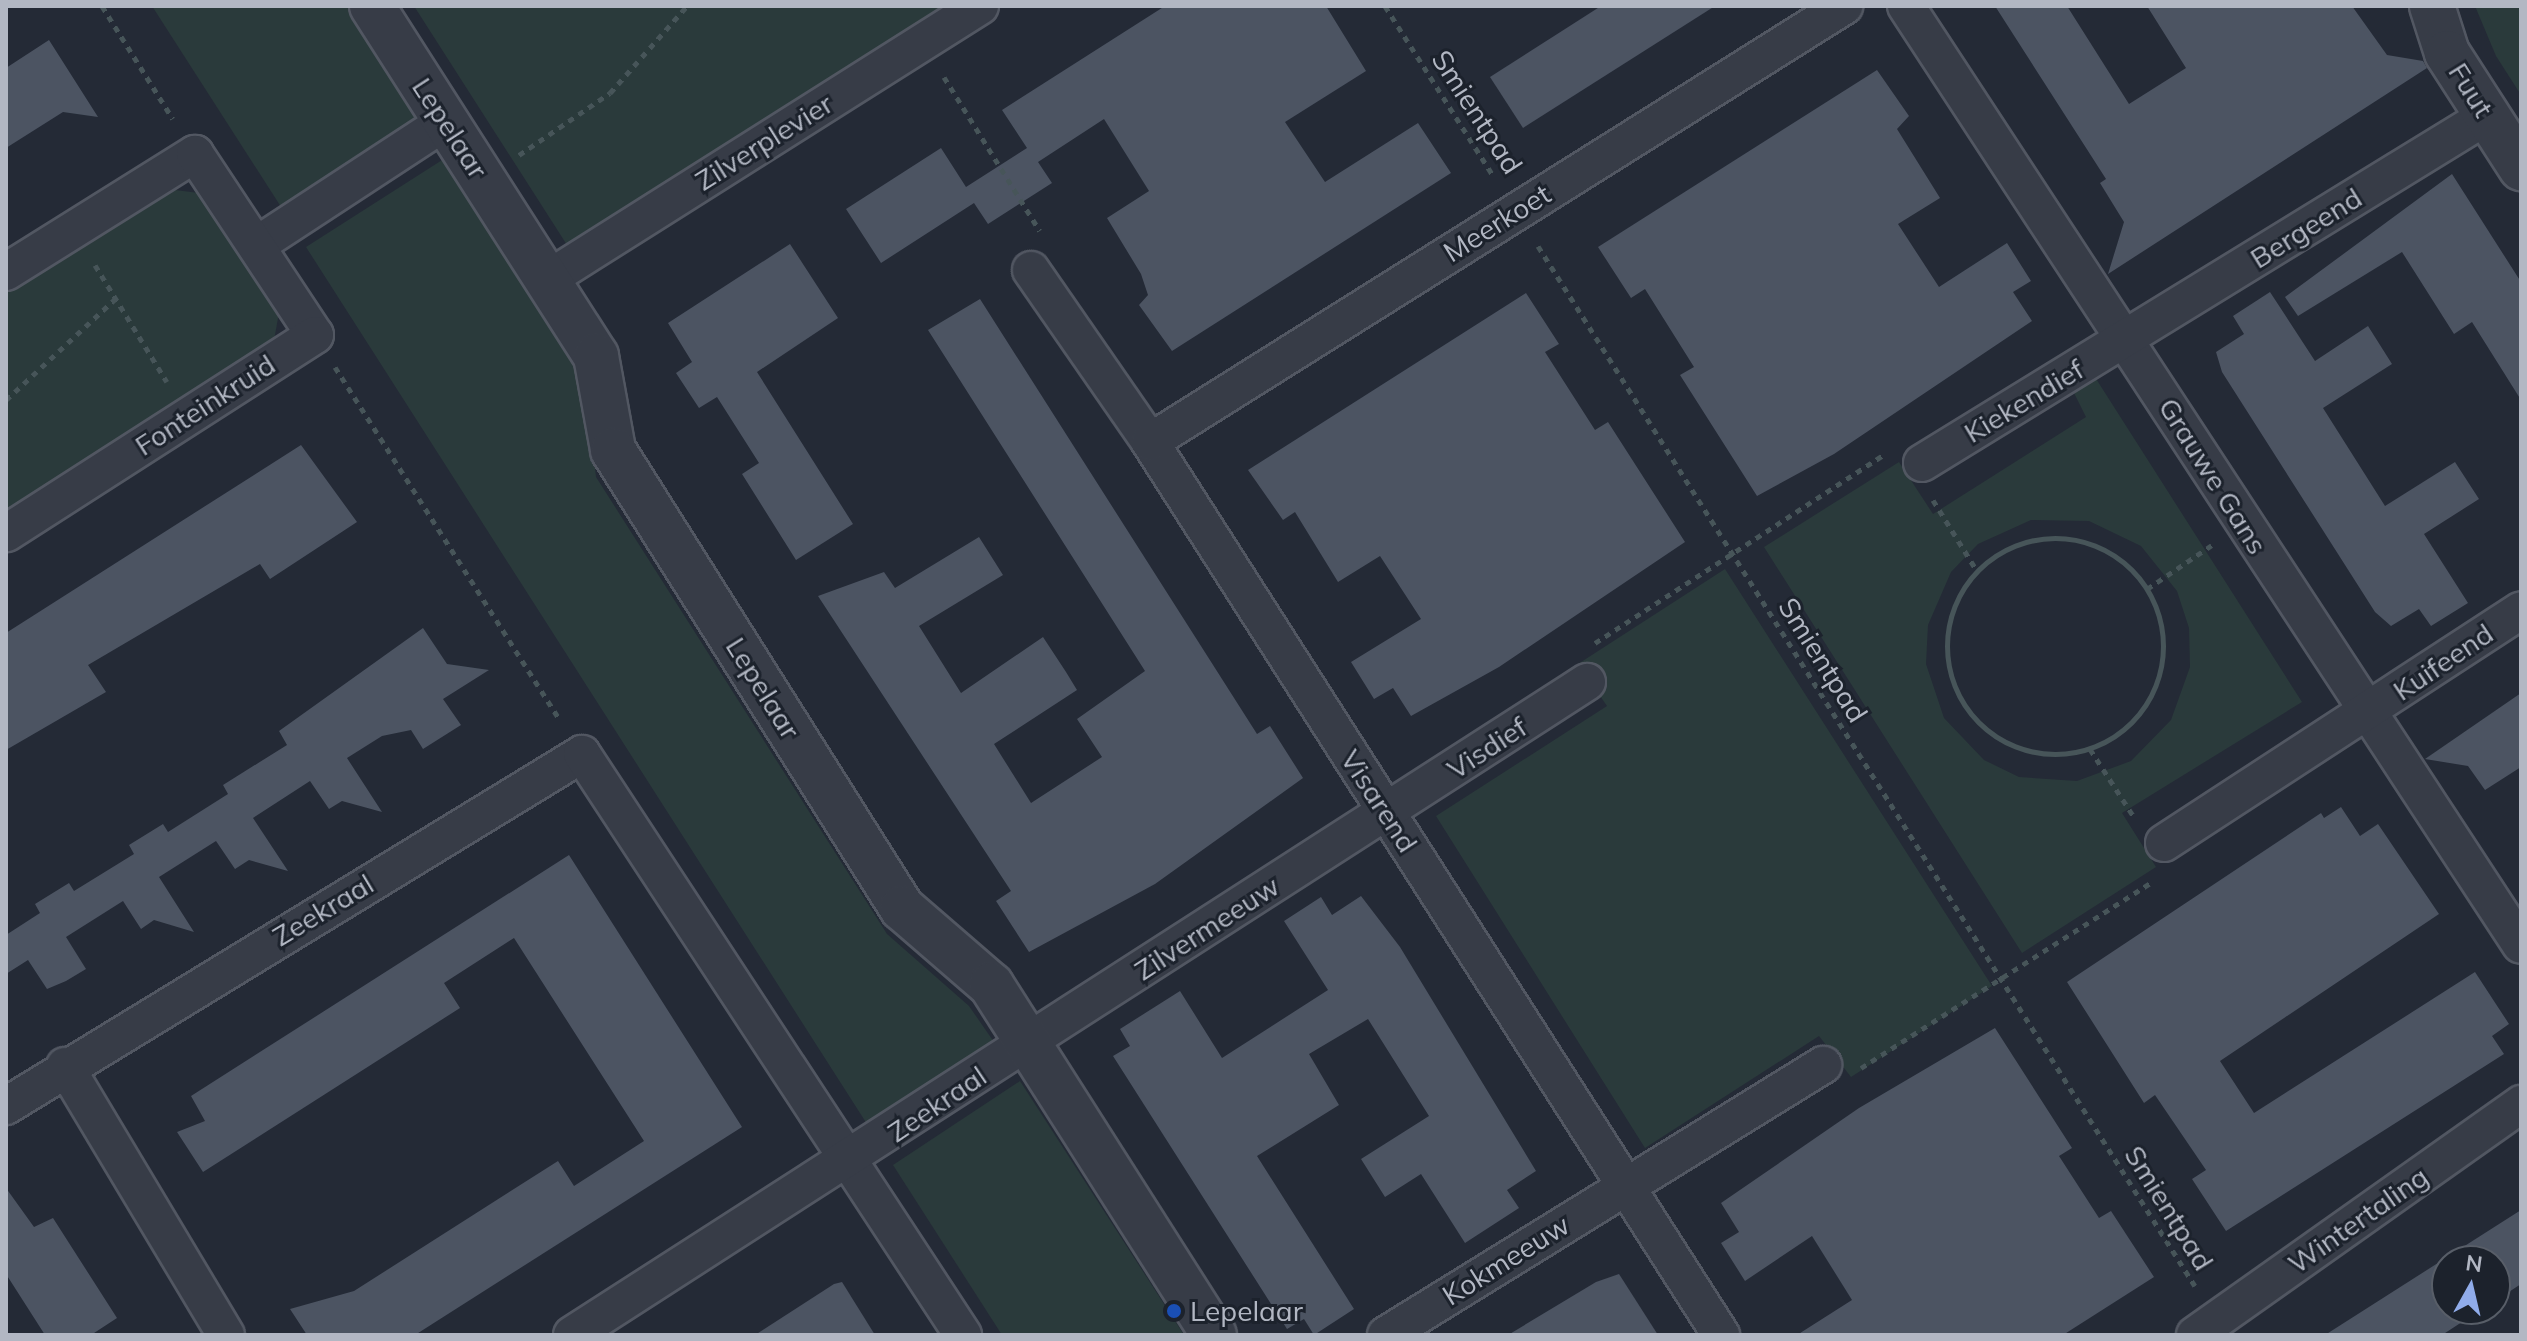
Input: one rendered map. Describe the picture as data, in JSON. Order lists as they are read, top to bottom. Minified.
{"streets":{"street":["Fuut","Lepelaar","Zilverplevier","Meerkoet","Bergeend","Kiekendief","Fonteinkruid","Grauwe Gans","Kuifeend","Visdief","Visarend","Zeekraal","Zilvermeeuw","Wintertaling","Kokmeeuw"],"path":["Smientpad"]},"crossings":[["Fuut","Bergeend"],["Smientpad","Meerkoet"],["Smientpad","Wintertaling"],["Lepelaar","Zilverplevier"],["Lepelaar","Zeekraal"],["Lepelaar","Zilvermeeuw"],["Meerkoet","Visarend"],["Bergeend","Kiekendief"],["Bergeend","Grauwe Gans"],["Kiekendief","Grauwe Gans"],["Grauwe Gans","Kuifeend"],["Visdief","Visarend"],["Visdief","Zilvermeeuw"],["Visarend","Zilvermeeuw"],["Visarend","Kokmeeuw"],["Zeekraal","Zilvermeeuw"]],"places":["Lepelaar"],"north":"top"}
